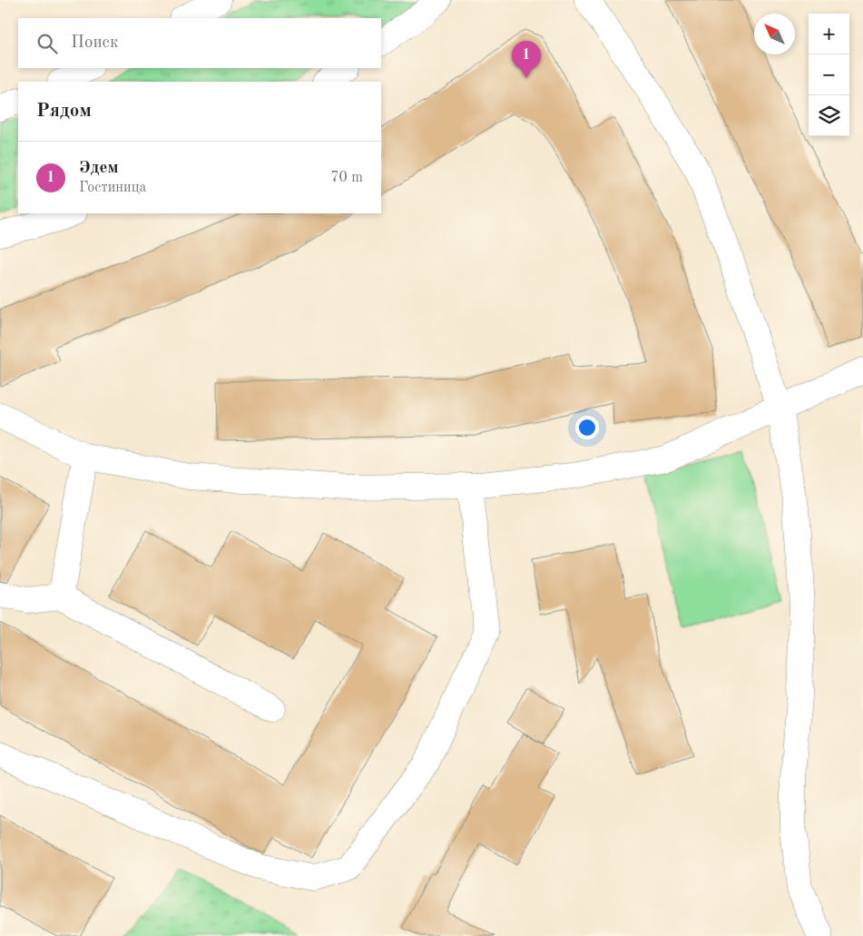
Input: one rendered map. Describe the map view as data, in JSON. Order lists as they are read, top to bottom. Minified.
{"north":"top left","page":{"map_buttons":["+","−"],"search":"Поиск","pins":"1","heading":"Рядом","list":[{"mark":"1","name":"Эдем","note":"Гостиница","value":"70 m"}]}}
